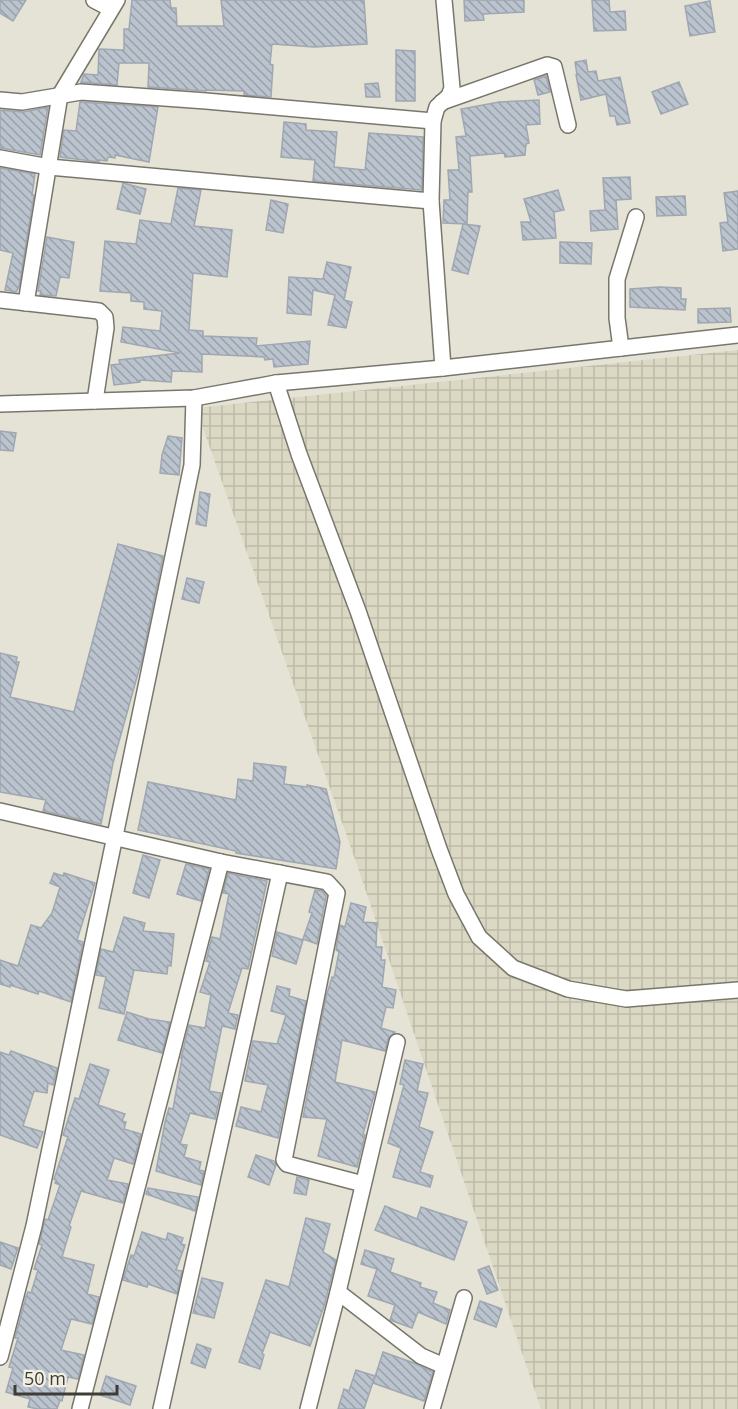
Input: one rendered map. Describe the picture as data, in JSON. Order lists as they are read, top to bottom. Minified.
{"scale_bar":"50 m"}
